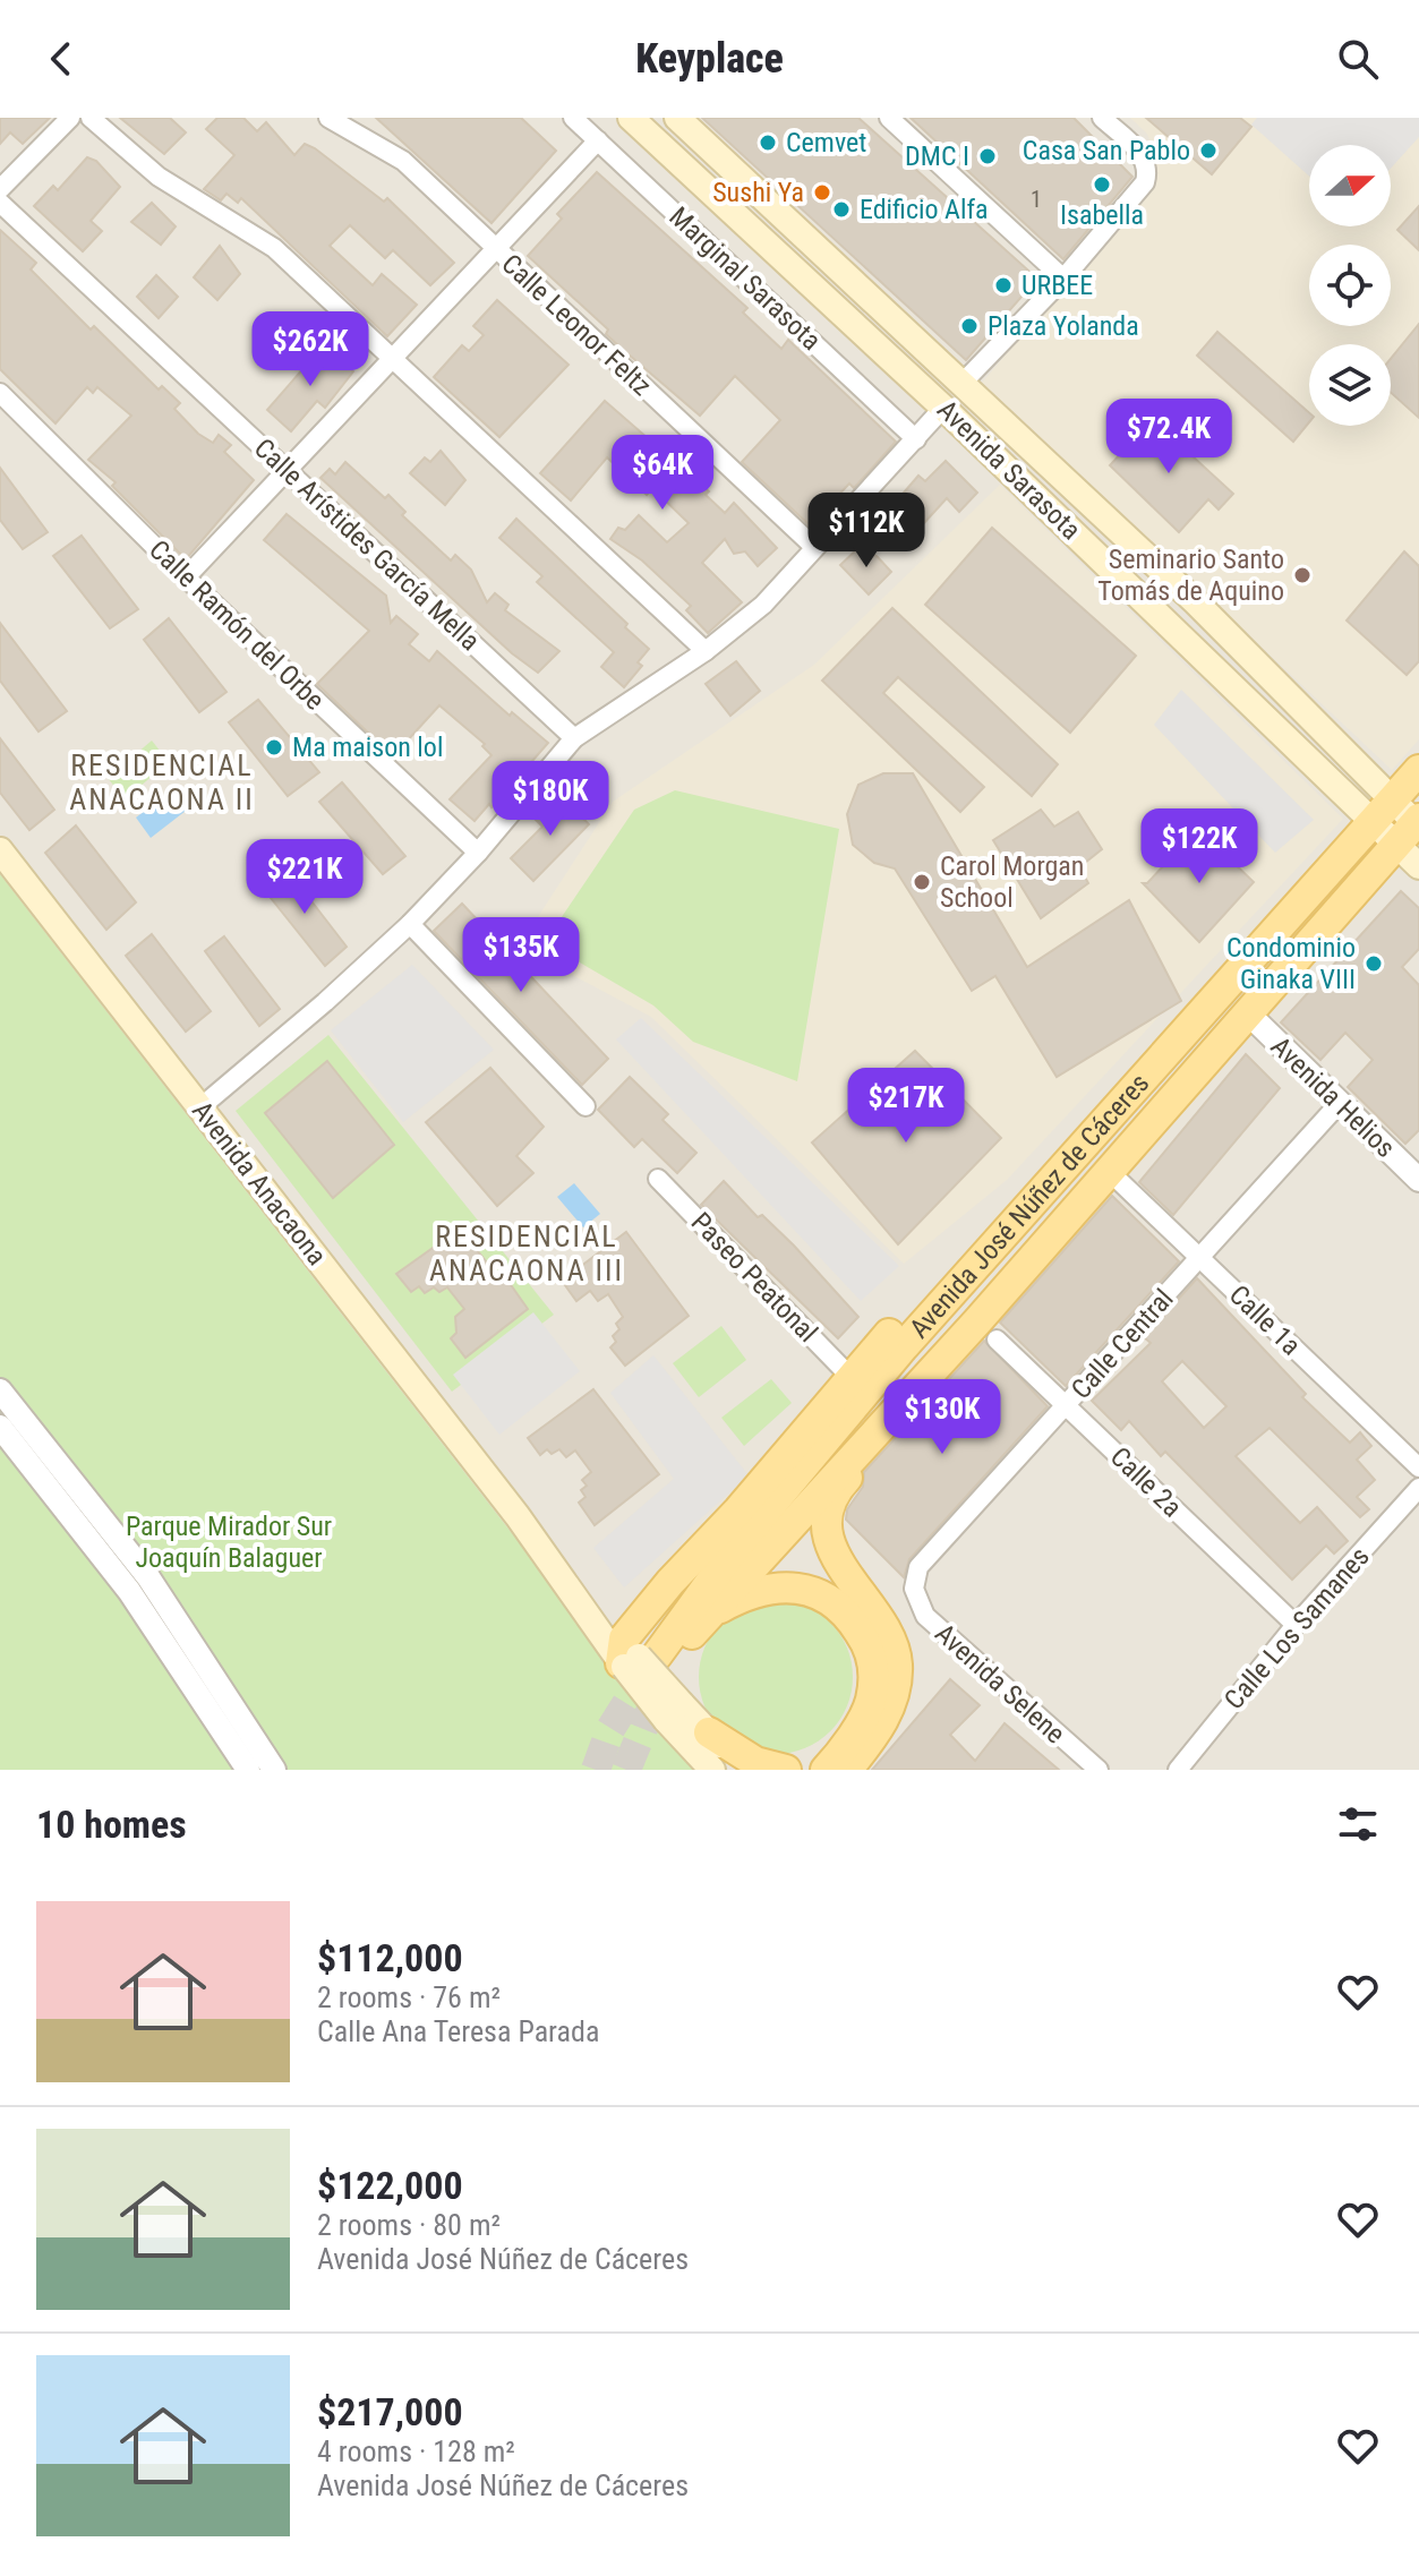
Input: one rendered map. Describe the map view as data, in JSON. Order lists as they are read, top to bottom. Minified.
{"streets":{"main road":["Avenida Sarasota","Avenida Anacaona","Avenida José Núñez de Cáceres"],"street":["Marginal Sarasota","Calle Leonor Feltz","Calle Arístides García Mella","Calle Ramón del Orbe","Avenida Helios","Paseo Peatonal","Calle 1a","Calle Central","Calle 2a","Calle Los Samanes","Avenida Selene"]},"crossings":[["Avenida Sarasota","Avenida José Núñez de Cáceres"],["Avenida Helios","Avenida José Núñez de Cáceres"],["Avenida Helios","Calle Central"],["Avenida Anacaona","Avenida José Núñez de Cáceres"],["Avenida José Núñez de Cáceres","Calle 1a"],["Calle 1a","Calle Central"],["Calle Central","Calle 2a"],["Calle Central","Avenida Selene"],["Calle 2a","Calle Los Samanes"]],"districts":["RESIDENCIAL ANACAONA II","RESIDENCIAL ANACAONA III"],"parks":["Parque Mirador Sur Joaquín Balaguer"],"places":["Cemvet","Casa San Pablo","DMC I","Isabella","Sushi Ya","Edificio Alfa","URBEE","Plaza Yolanda","Seminario Santo Tomás de Aquino","Ma maison lol","Carol Morgan School","Condominio Ginaka VIII"],"house_numbers":["1"],"north":"right","page":{"header":"Keyplace","price":["$262K","$72.4K","$64K","$112K","$180K","$122K","$221K","$135K","$217K","$130K"],"heading":"10 homes","list":[{"name":"$112,000","note":"2 rooms · 76 m² · Calle Ana Teresa Parada"},{"name":"$122,000","note":"2 rooms · 80 m² · Avenida José Núñez de Cáceres"},{"name":"$217,000","note":"4 rooms · 128 m² · Avenida José Núñez de Cáceres"}]}}
